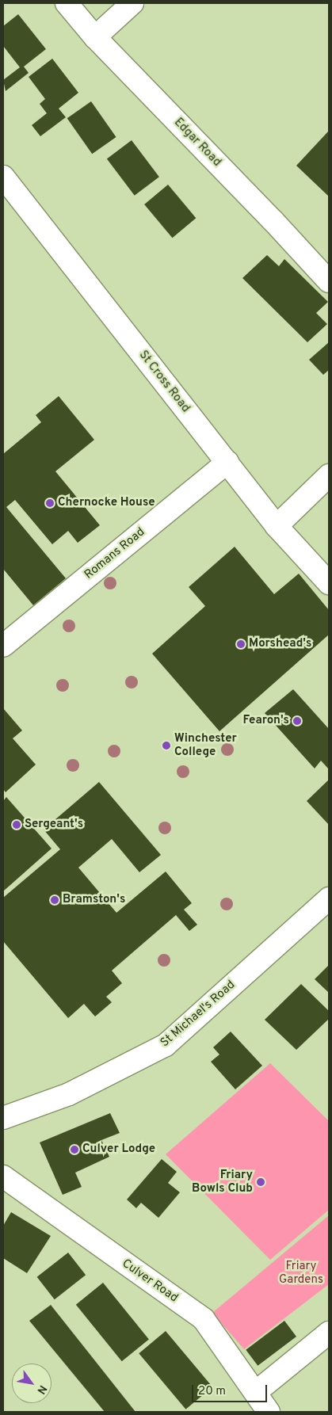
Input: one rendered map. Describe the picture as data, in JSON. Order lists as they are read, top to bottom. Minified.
{"streets":{"street":["Edgar Road","St Cross Road","Romans Road","St Michael's Road","Culver Road"]},"crossings":[["St Cross Road","Romans Road"]],"parks":["Friary Gardens"],"places":["Chernocke House","Morshead's","Fearon's","Winchester College","Sergeant's","Bramston's","Culver Lodge","Friary Bowls Club"],"scale_bar":"20 m","north":"bottom right"}
